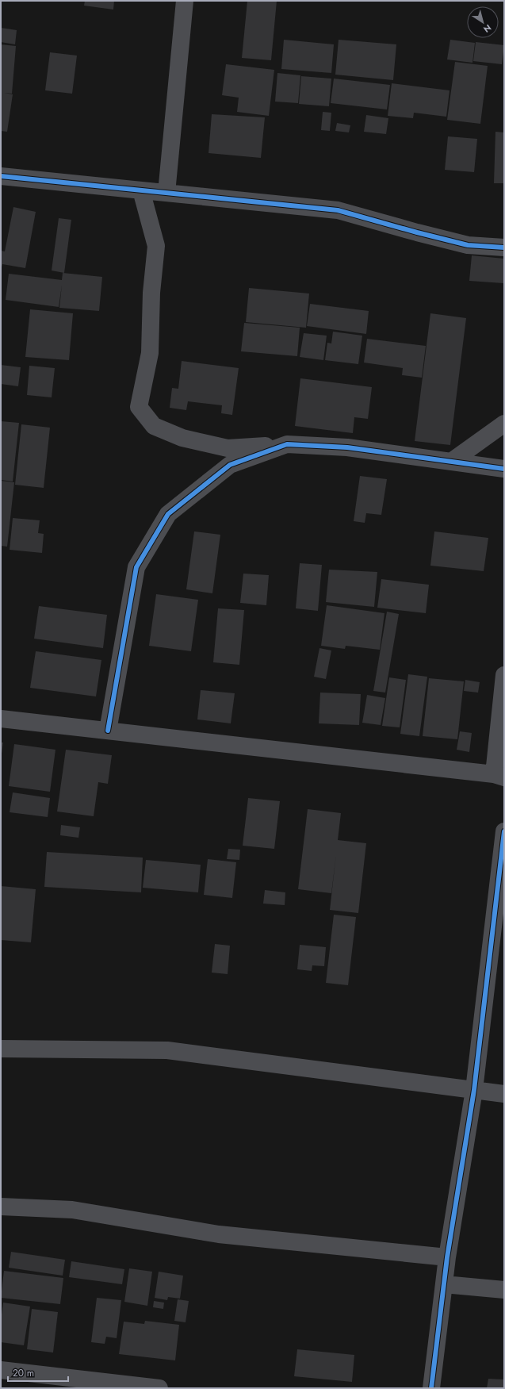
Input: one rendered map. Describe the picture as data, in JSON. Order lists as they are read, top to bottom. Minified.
{"scale_bar":"20 m","north":"bottom right"}
